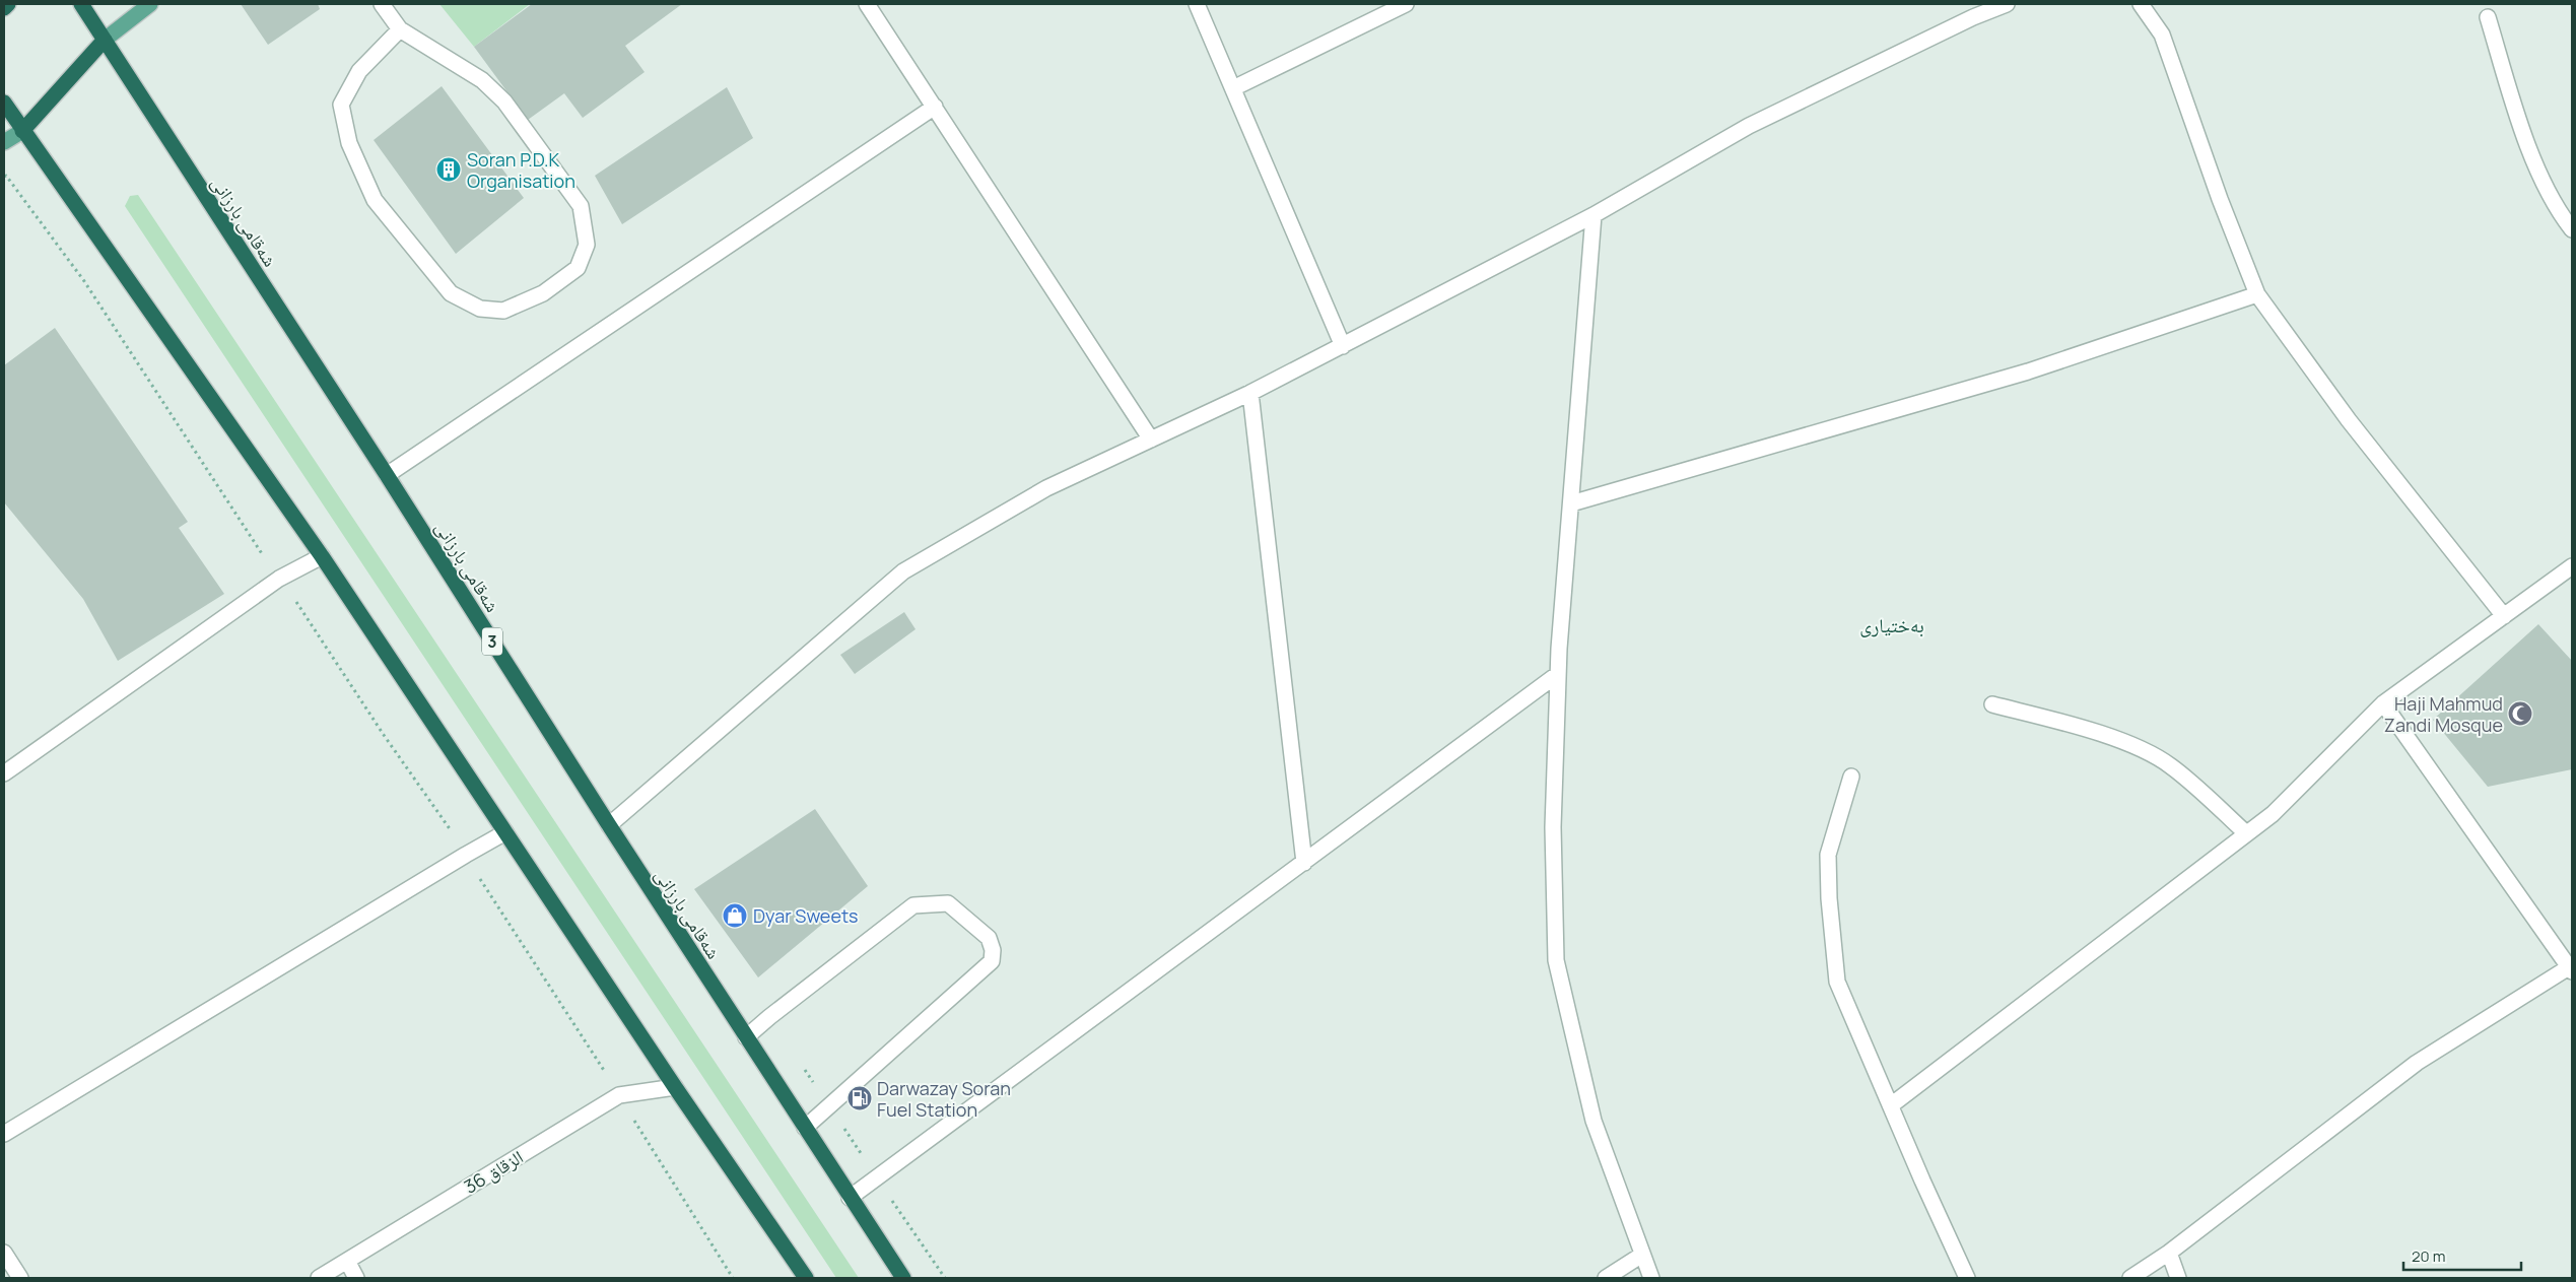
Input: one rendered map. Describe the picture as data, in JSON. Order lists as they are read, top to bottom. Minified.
{"streets":{"highway":["شەقامی بارزانی","3"],"street":["الزقاق 36"]},"districts":["بەختیاری"],"places":{"building":["Soran P.D.K Organisation"],"mosque":["Haji Mahmud Zandi Mosque"],"shop":["Dyar Sweets"],"fuel station":["Darwazay Soran Fuel Station"]},"scale_bar":"20 m"}
